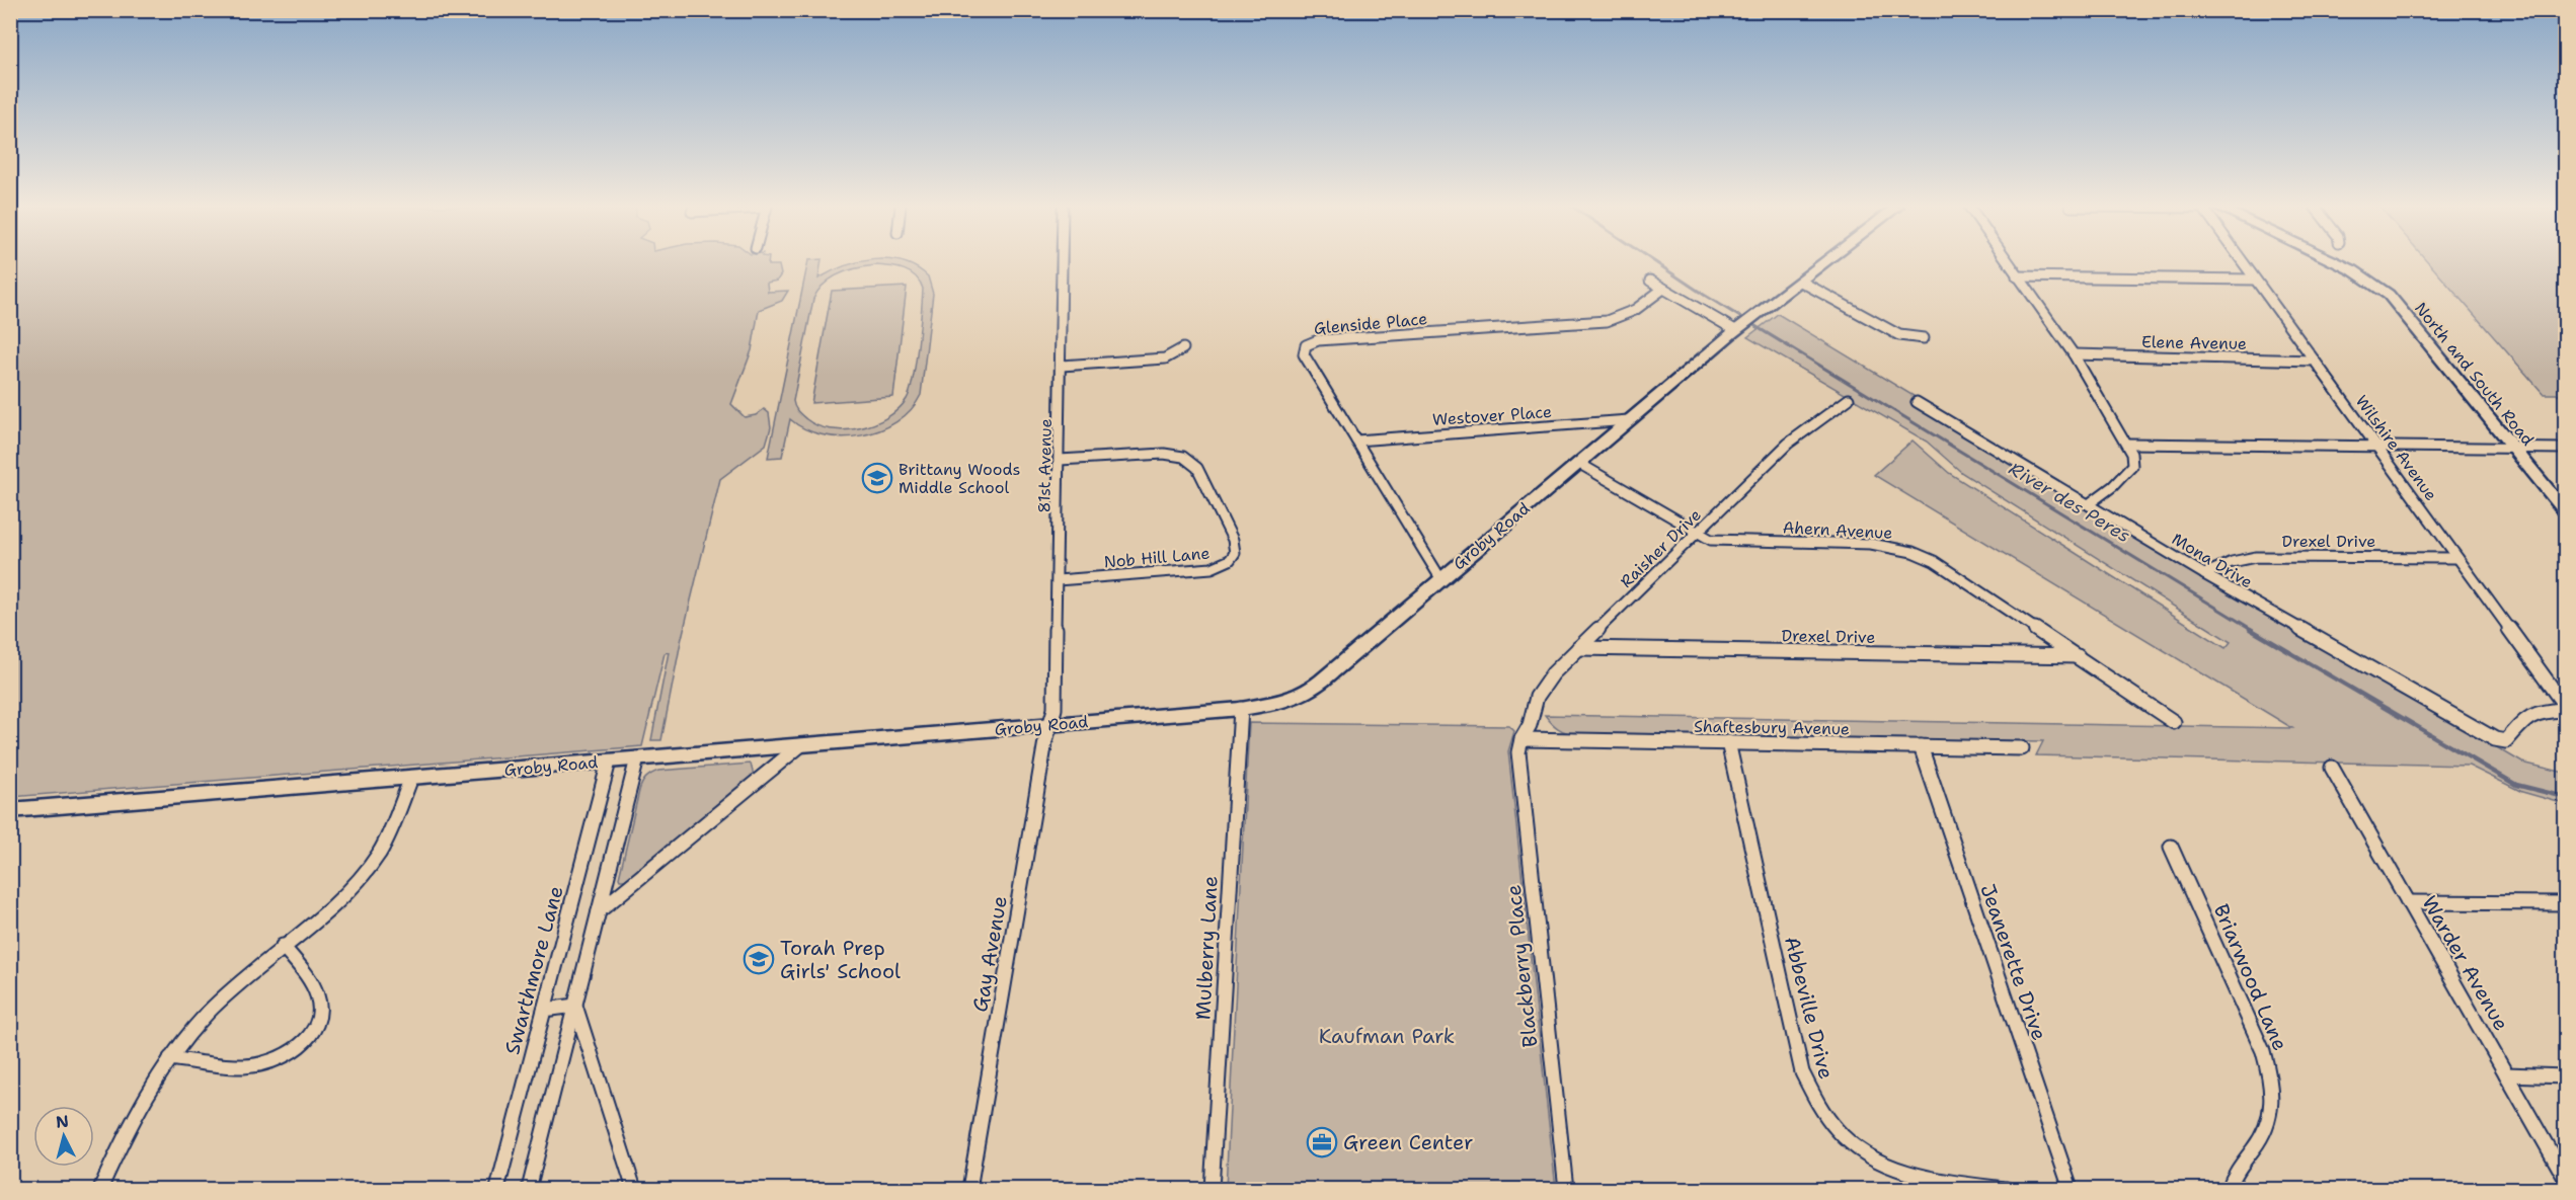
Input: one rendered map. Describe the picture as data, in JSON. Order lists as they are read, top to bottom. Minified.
{"streets":{"street":["Glenside Place","Elene Avenue","North and South Road","Westover Place","Wilshire Avenue","81st Avenue","Ahern Avenue","Groby Road","Drexel Drive","Raisher Drive","Nob Hill Lane","Mona Drive","Shaftesbury Avenue","Mulberry Lane","Gay Avenue","Jeanerette Drive","Warder Avenue","Blackberry Place","Swarthmore Lane","Briarwood Lane","Abbeville Drive"]},"crossings":[["Glenside Place","Westover Place"],["Glenside Place","Groby Road"],["Elene Avenue","Wilshire Avenue"],["Westover Place","Groby Road"],["Wilshire Avenue","Drexel Drive"],["Wilshire Avenue","Mona Drive"],["81st Avenue","Groby Road"],["81st Avenue","Nob Hill Lane"],["81st Avenue","Gay Avenue"],["Ahern Avenue","Groby Road"],["Ahern Avenue","Drexel Drive"],["Ahern Avenue","Raisher Drive"],["Groby Road","Mulberry Lane"],["Groby Road","Gay Avenue"],["Groby Road","Swarthmore Lane"],["Drexel Drive","Raisher Drive"],["Drexel Drive","Mona Drive"],["Raisher Drive","Shaftesbury Avenue"],["Raisher Drive","Blackberry Place"],["Shaftesbury Avenue","Jeanerette Drive"],["Shaftesbury Avenue","Blackberry Place"],["Shaftesbury Avenue","Abbeville Drive"]],"water":["River des Peres"],"parks":["Kaufman Park"],"places":{"school or university":["Brittany Woods Middle School","Torah Prep Girls' School"],"office":["Green Center"]},"north":"top"}
